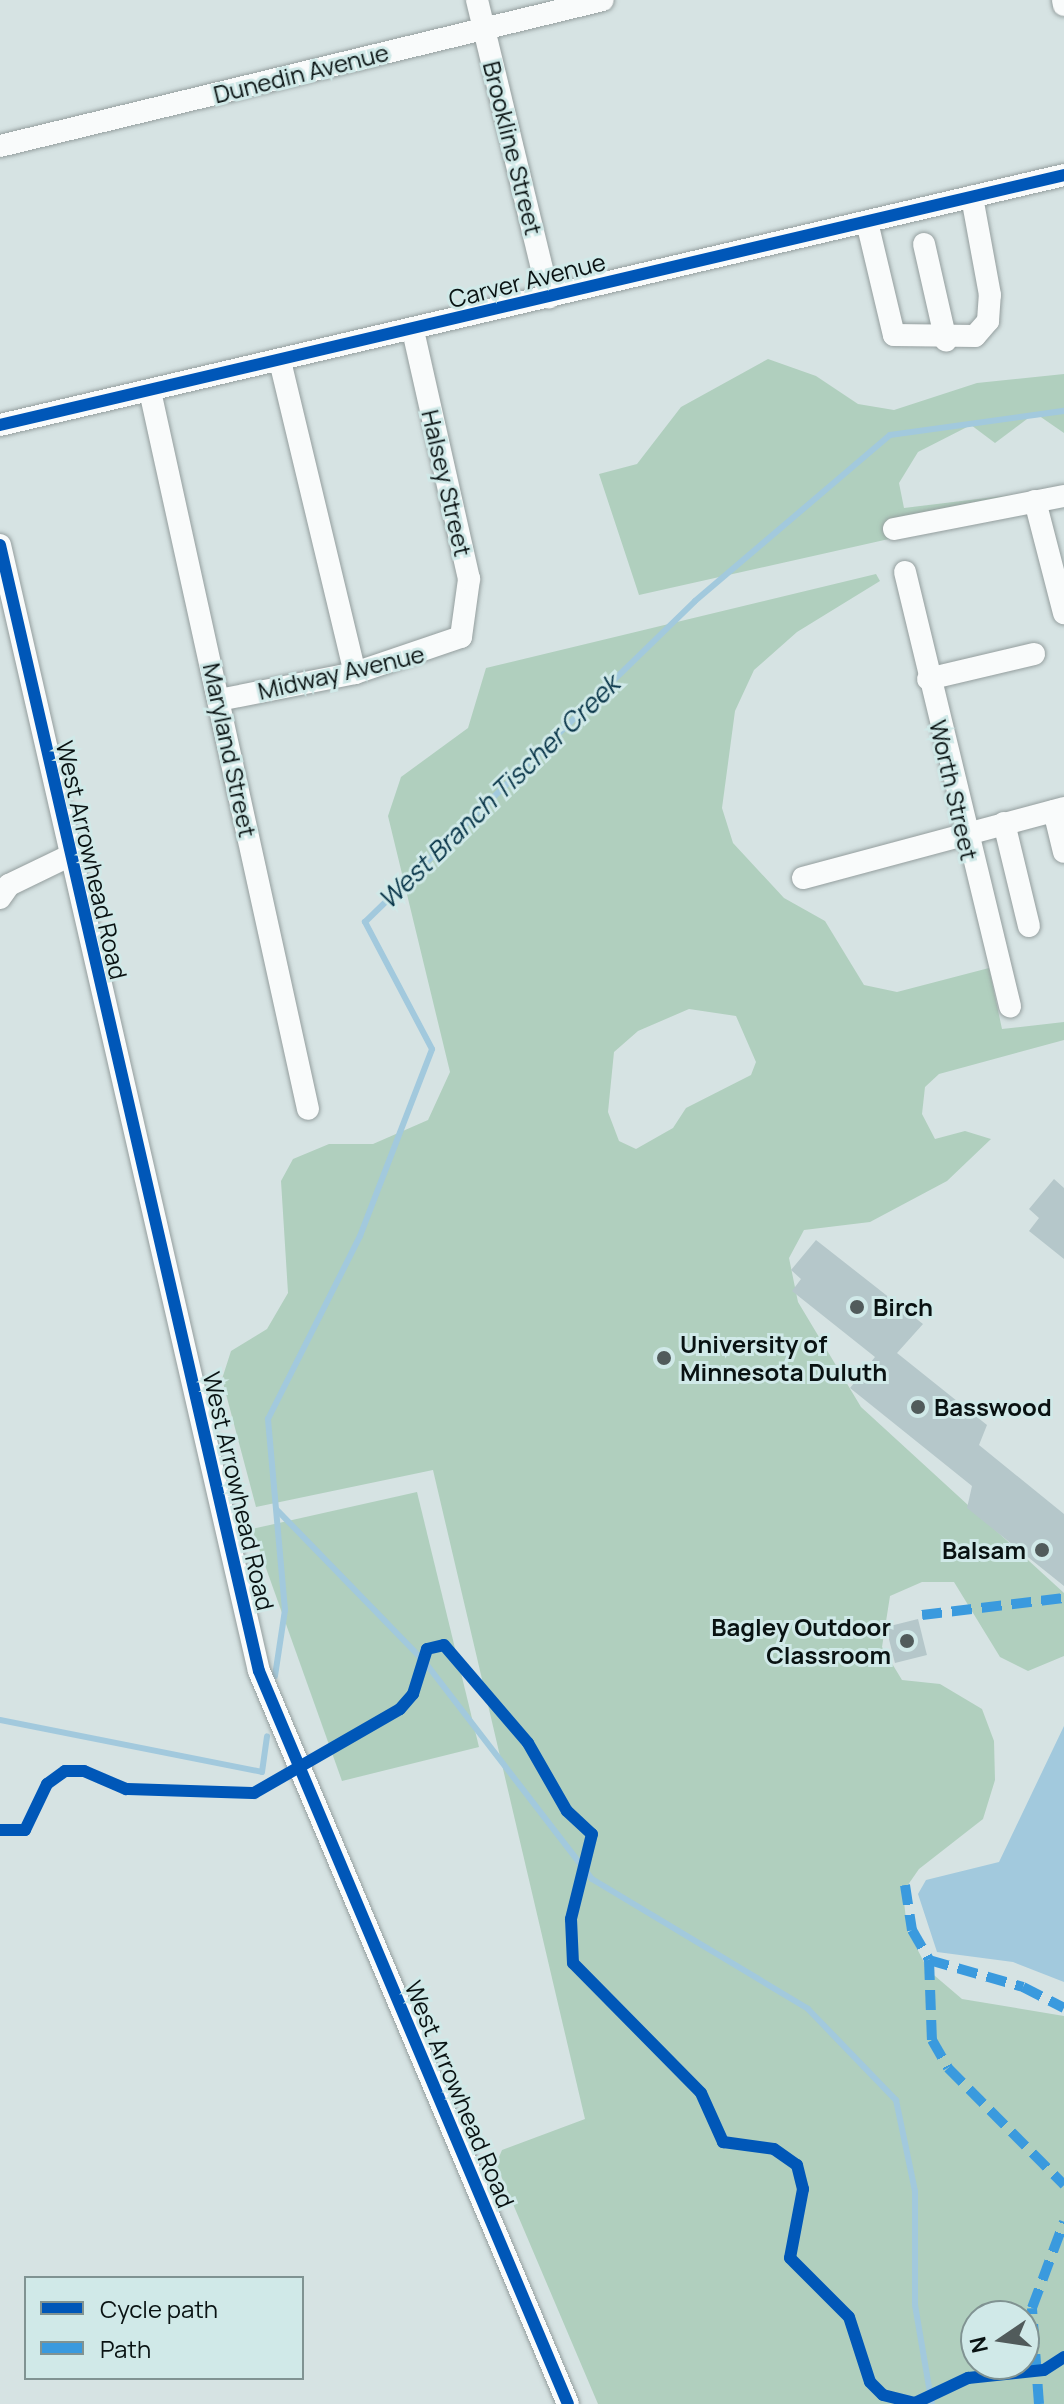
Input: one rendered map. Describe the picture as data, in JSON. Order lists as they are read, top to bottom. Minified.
{"streets":{"street":["Dunedin Avenue","Brookline Street","Carver Avenue","Halsey Street","Midway Avenue","Maryland Street","Worth Street","West Arrowhead Road"]},"crossings":[["Dunedin Avenue","Brookline Street"],["Brookline Street","Carver Avenue"],["Carver Avenue","Halsey Street"],["Carver Avenue","Maryland Street"],["Halsey Street","Midway Avenue"],["Midway Avenue","Maryland Street"]],"water":["West Branch Tischer Creek"],"places":["Birch","University of Minnesota Duluth","Basswood","Balsam","Bagley Outdoor Classroom"],"legend":["Cycle path","Path"],"north":"left"}
